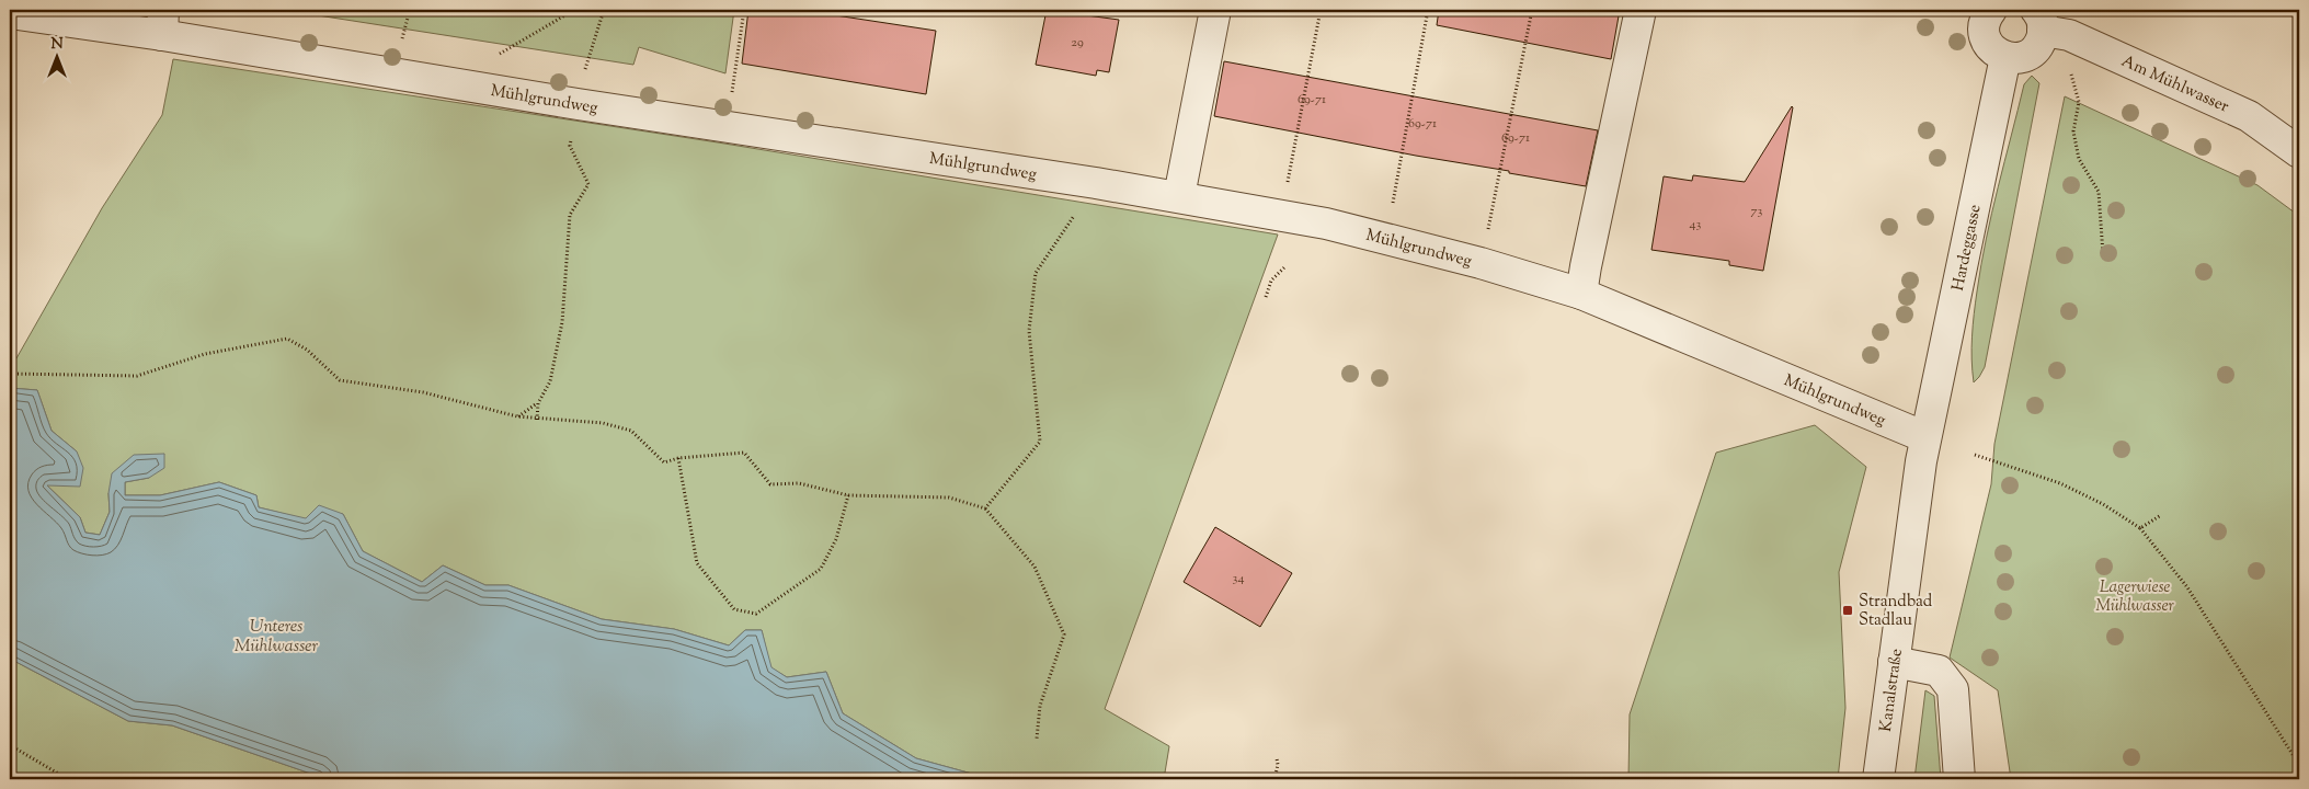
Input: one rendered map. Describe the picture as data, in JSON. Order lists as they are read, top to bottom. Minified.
{"streets":{"street":["Am Mühlwasser","Mühlgrundweg","Hardeggasse","Kanalstraße"]},"crossings":[["Mühlgrundweg","Hardeggasse"],["Mühlgrundweg","Kanalstraße"],["Hardeggasse","Kanalstraße"]],"water":["Unteres Mühlwasser"],"parks":["Lagerwiese Mühlwasser"],"places":{"transit":["Strandbad Stadlau"]},"house_numbers":["29","69-71","69-71","69-71","73","43","34"],"north":"top"}
